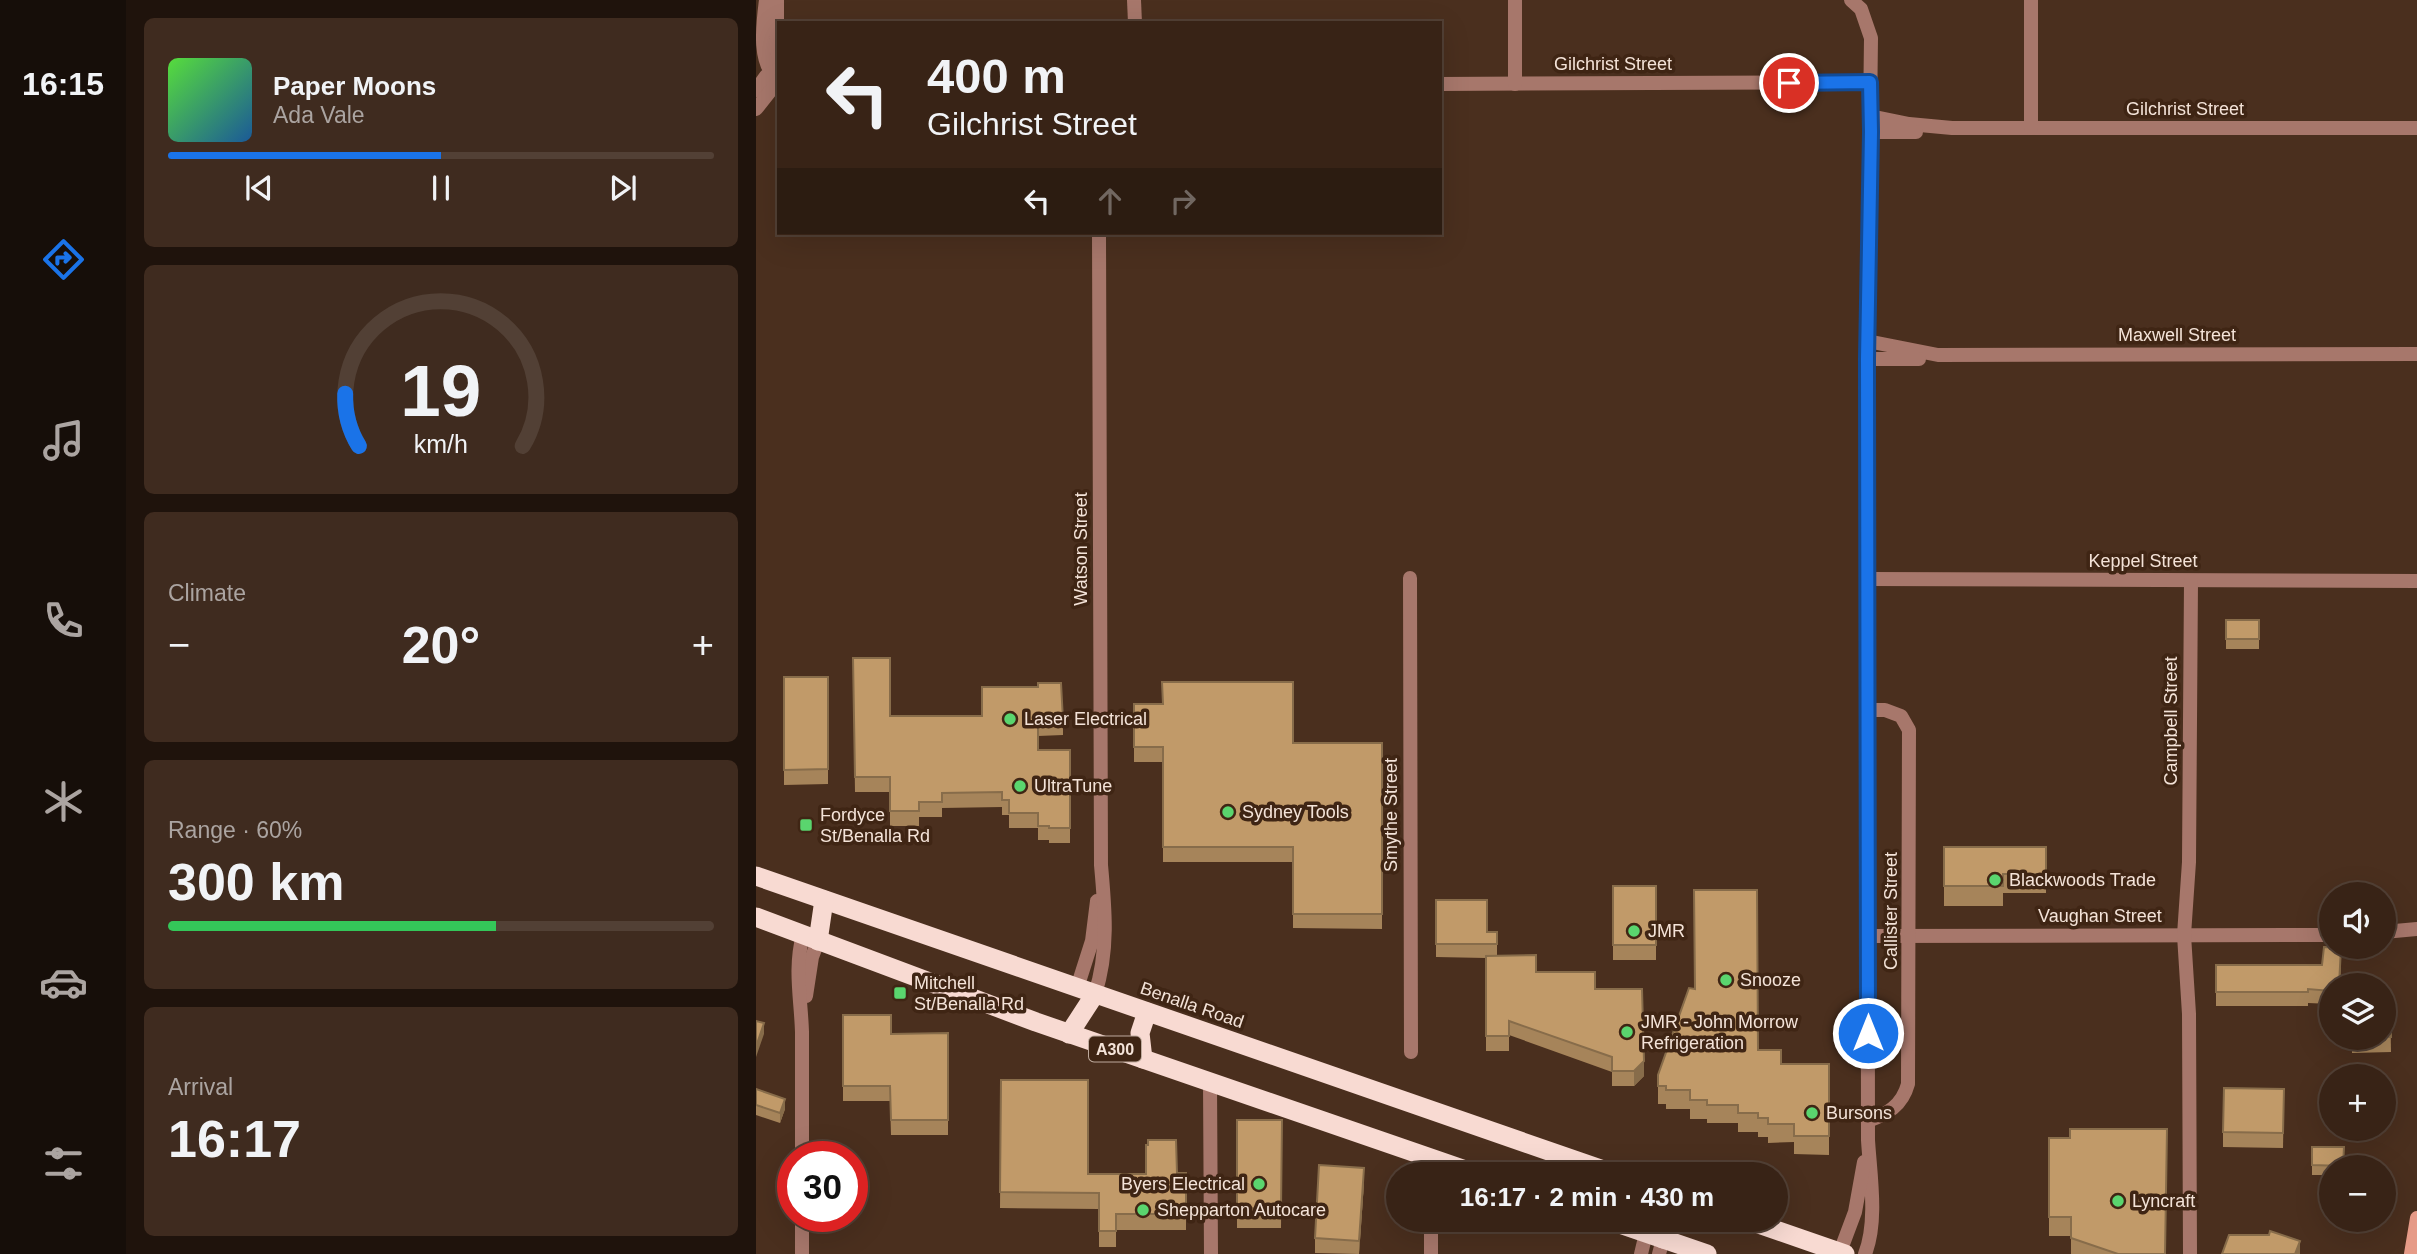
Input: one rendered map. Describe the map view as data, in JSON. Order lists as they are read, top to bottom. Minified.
{"streets":{"highway":["Benalla Road","A300"],"street":["Gilchrist Street","Maxwell Street","Watson Street","Keppel Street","Campbell Street","Smythe Street","Callister Street","Vaughan Street"]},"crossings":[["Gilchrist Street","Callister Street"],["Maxwell Street","Callister Street"],["Watson Street","Benalla Road"],["Keppel Street","Campbell Street"],["Keppel Street","Callister Street"],["Campbell Street","Vaughan Street"],["Callister Street","Vaughan Street"]],"places":{"other":["Laser Electrical","UltraTune","Sydney Tools","Blackwoods Trade","JMR","Snooze","JMR - John Morrow Refrigeration","Bursons","Byers Electrical","Lyncraft","Shepparton Autocare"],"transit":["Fordyce St/Benalla Rd","Mitchell St/Benalla Rd"]},"page":{"tabs":"16:15","turn":["400 m","Gilchrist Street"],"song":["Paper Moons","Ada Vale"],"tile":["Climate",["Range · 60%","300 km"],["Arrival","16:17"]],"heat":["−","20°","+"],"map_buttons":["+","−"],"limit":"30","trip":"16:17 · 2 min · 430 m","gauge":["19","km/h"]}}
